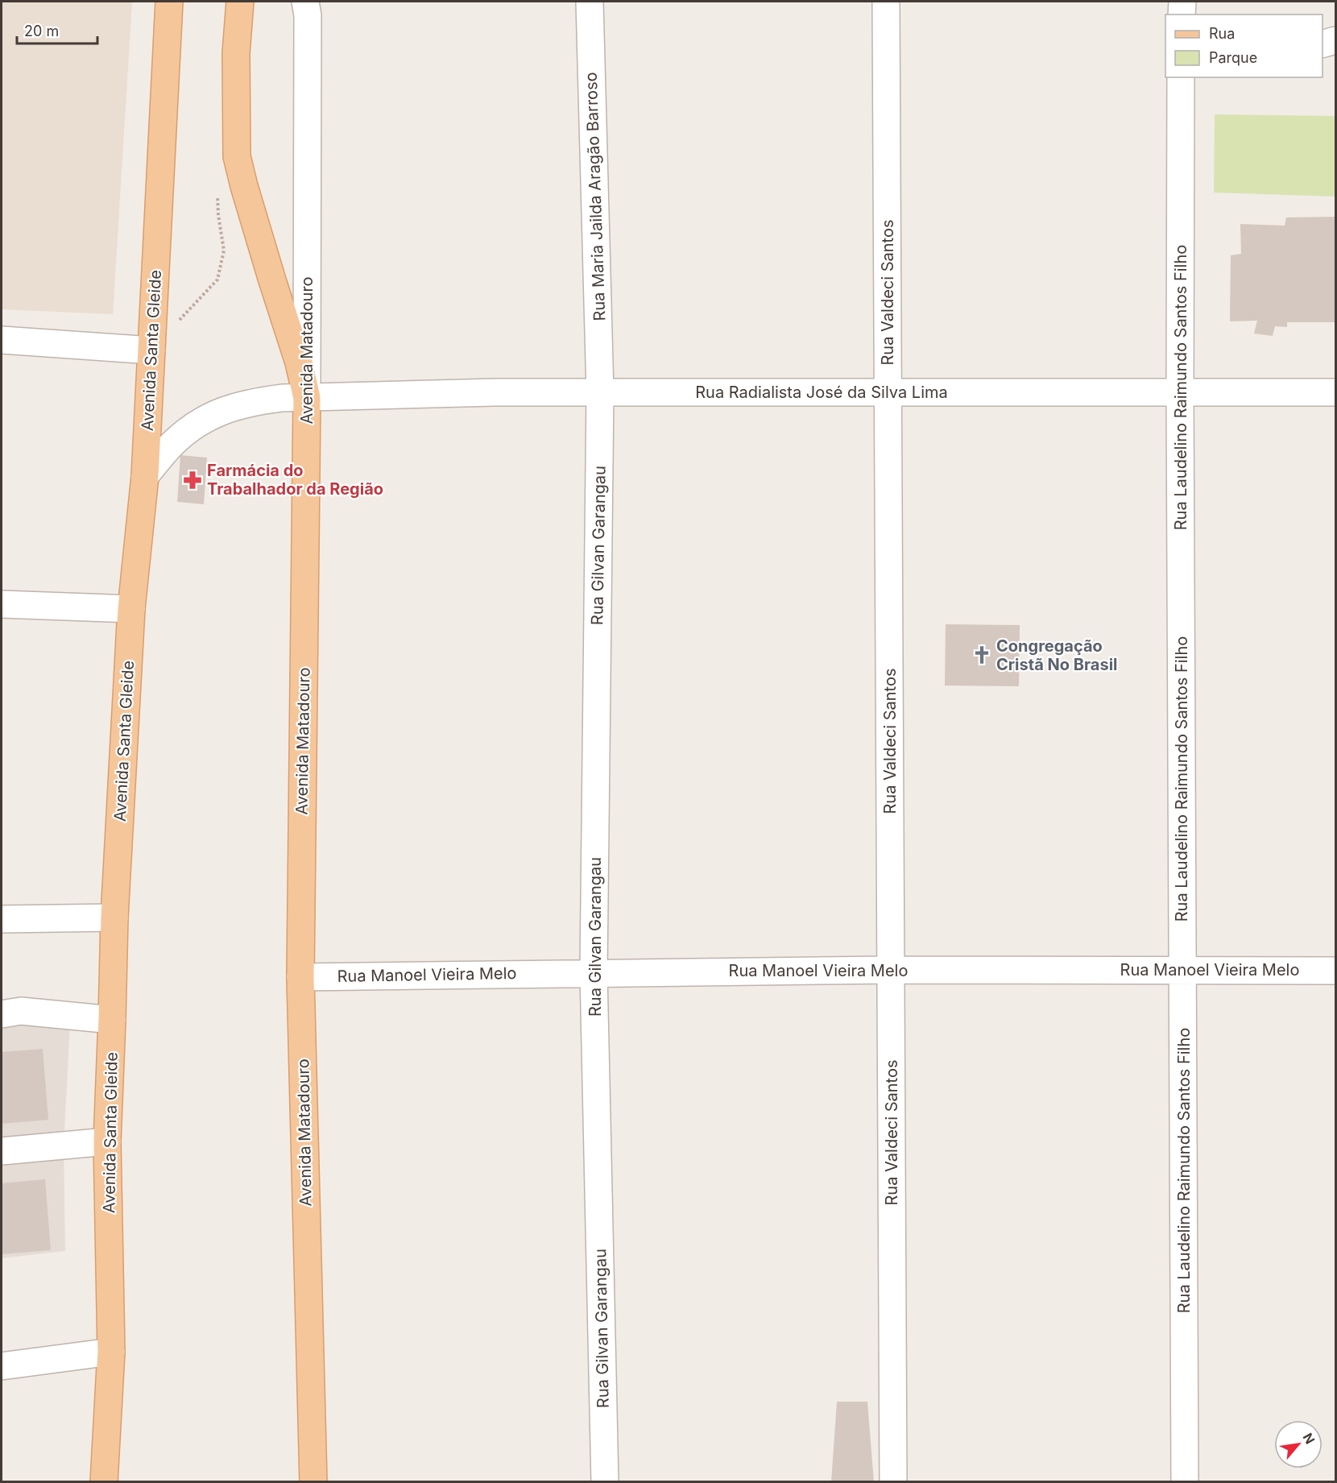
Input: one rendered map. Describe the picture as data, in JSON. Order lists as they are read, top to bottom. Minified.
{"streets":{"main road":["Avenida Santa Gleide","Avenida Matadouro"],"street":["Rua Maria Jailda Aragão Barroso","Rua Valdeci Santos","Rua Laudelino Raimundo Santos Filho","Rua Radialista José da Silva Lima","Rua Gilvan Garangau","Rua Manoel Vieira Melo"]},"crossings":[["Rua Maria Jailda Aragão Barroso","Rua Radialista José da Silva Lima"],["Rua Maria Jailda Aragão Barroso","Rua Gilvan Garangau"],["Rua Valdeci Santos","Rua Radialista José da Silva Lima"],["Rua Valdeci Santos","Rua Manoel Vieira Melo"],["Avenida Santa Gleide","Rua Radialista José da Silva Lima"],["Avenida Matadouro","Rua Radialista José da Silva Lima"],["Avenida Matadouro","Rua Manoel Vieira Melo"],["Rua Laudelino Raimundo Santos Filho","Rua Radialista José da Silva Lima"],["Rua Laudelino Raimundo Santos Filho","Rua Manoel Vieira Melo"],["Rua Radialista José da Silva Lima","Rua Gilvan Garangau"],["Rua Gilvan Garangau","Rua Manoel Vieira Melo"]],"places":{"pharmacy":["Farmácia do Trabalhador da Região"],"church":["Congregação Cristã No Brasil"]},"legend":["Rua","Parque"],"scale_bar":"20 m","north":"top right"}
